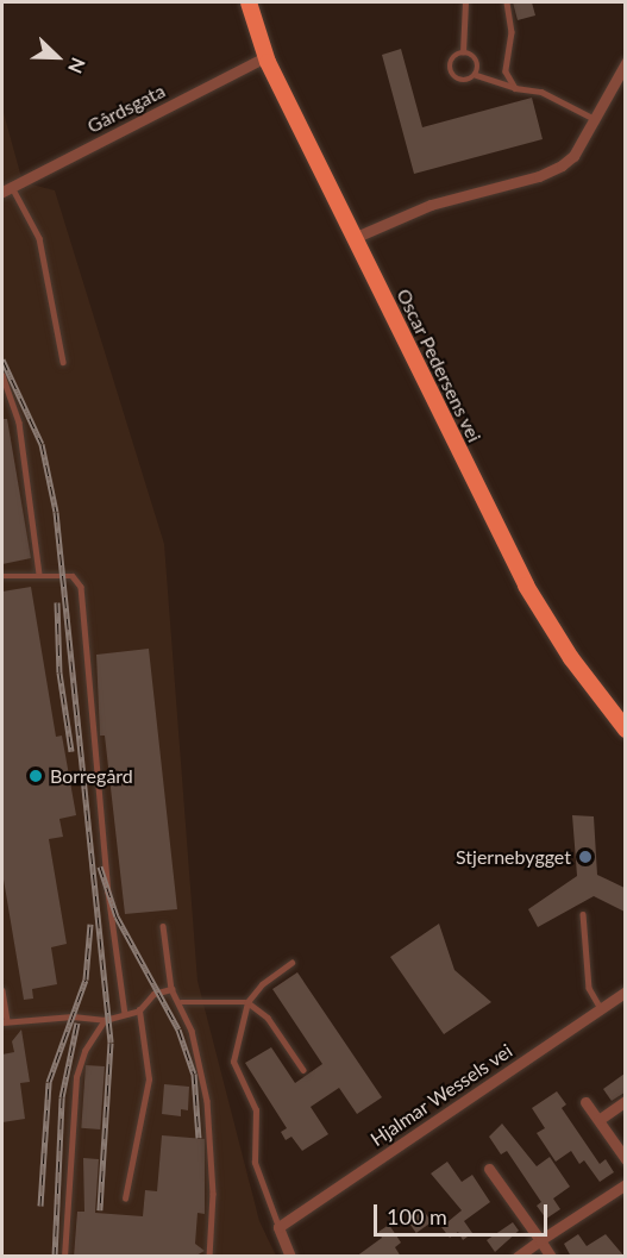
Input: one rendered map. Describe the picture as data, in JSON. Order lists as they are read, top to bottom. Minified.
{"streets":{"main road":["Oscar Pedersens vei"],"street":["Gårdsgata","Hjalmar Wessels vei"]},"crossings":[["Gårdsgata","Oscar Pedersens vei"]],"places":["Borregård","Stjernebygget"],"scale_bar":"100 m","north":"bottom right"}
